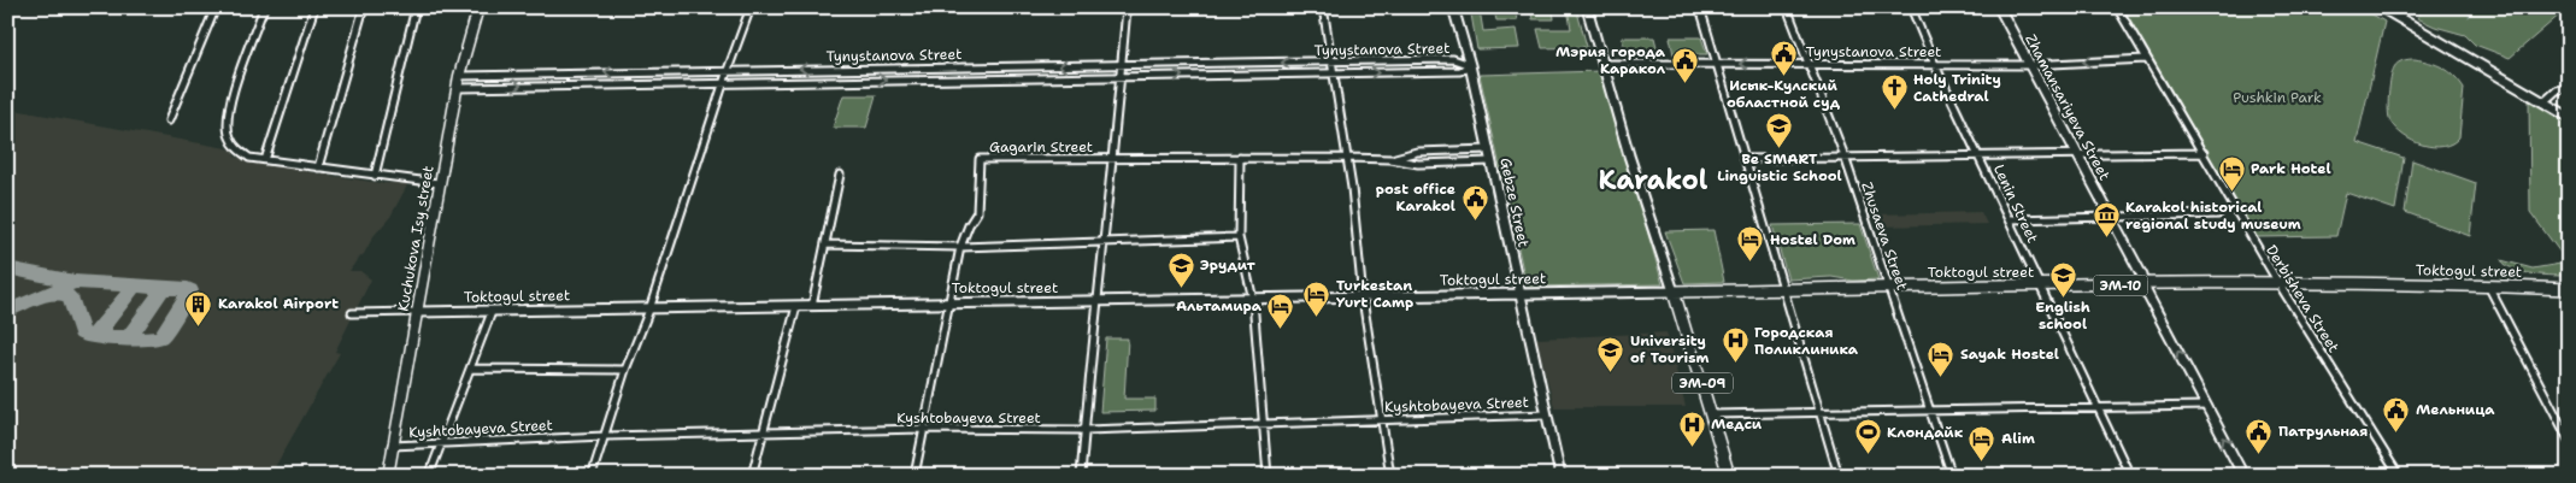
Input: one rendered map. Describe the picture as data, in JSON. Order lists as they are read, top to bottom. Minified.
{"streets":{"highway":["Toktogul street","ЭМ-10","ЭМ-09"],"main road":["Zhamansariyeva Street","Gebze Street","Kuchukova Isy street"],"street":["Tynystanova Street","Gagarin Street","Lenin Street","Zhusaeva Street","Derbisheva Street","Kyshtobayeva Street"]},"crossings":[["Tynystanova Street","Zhamansariyeva Street"],["Tynystanova Street","Gebze Street"],["Tynystanova Street","Lenin Street"],["Tynystanova Street","Zhusaeva Street"],["Tynystanova Street","Kuchukova Isy street"],["Tynystanova Street","Derbisheva Street"],["Zhamansariyeva Street","Toktogul street"],["Gagarin Street","Gebze Street"],["Gagarin Street","Toktogul street"],["Gagarin Street","Kyshtobayeva Street"],["Gebze Street","Toktogul street"],["Gebze Street","Kyshtobayeva Street"],["Lenin Street","Toktogul street"],["Zhusaeva Street","Toktogul street"],["Kuchukova Isy street","Toktogul street"],["Kuchukova Isy street","Kyshtobayeva Street"],["Toktogul street","Derbisheva Street"],["Toktogul street","ЭМ-09"]],"one_way":["Zhamansariyeva Street"],"districts":["Karakol"],"parks":["Pushkin Park"],"places":{"public building":["Исык-Кулский областной суд","Мэрия города Каракол","post office Karakol","Мельница","Патрульная"],"church":["Holy Trinity Cathedral"],"school or university":["Be SMART Linguistic School","Эрудит","English school","University of Tourism"],"hotel":["Park Hotel","Hostel Dom","Turkestan Yurt Camp","Альтамира","Sayak Hostel","Alim"],"museum":["Karakol historical regional study museum"],"building":["Karakol Airport"],"hospital":["Городская Поликлиника","Медси"],"sports":["Клондайк"]}}
